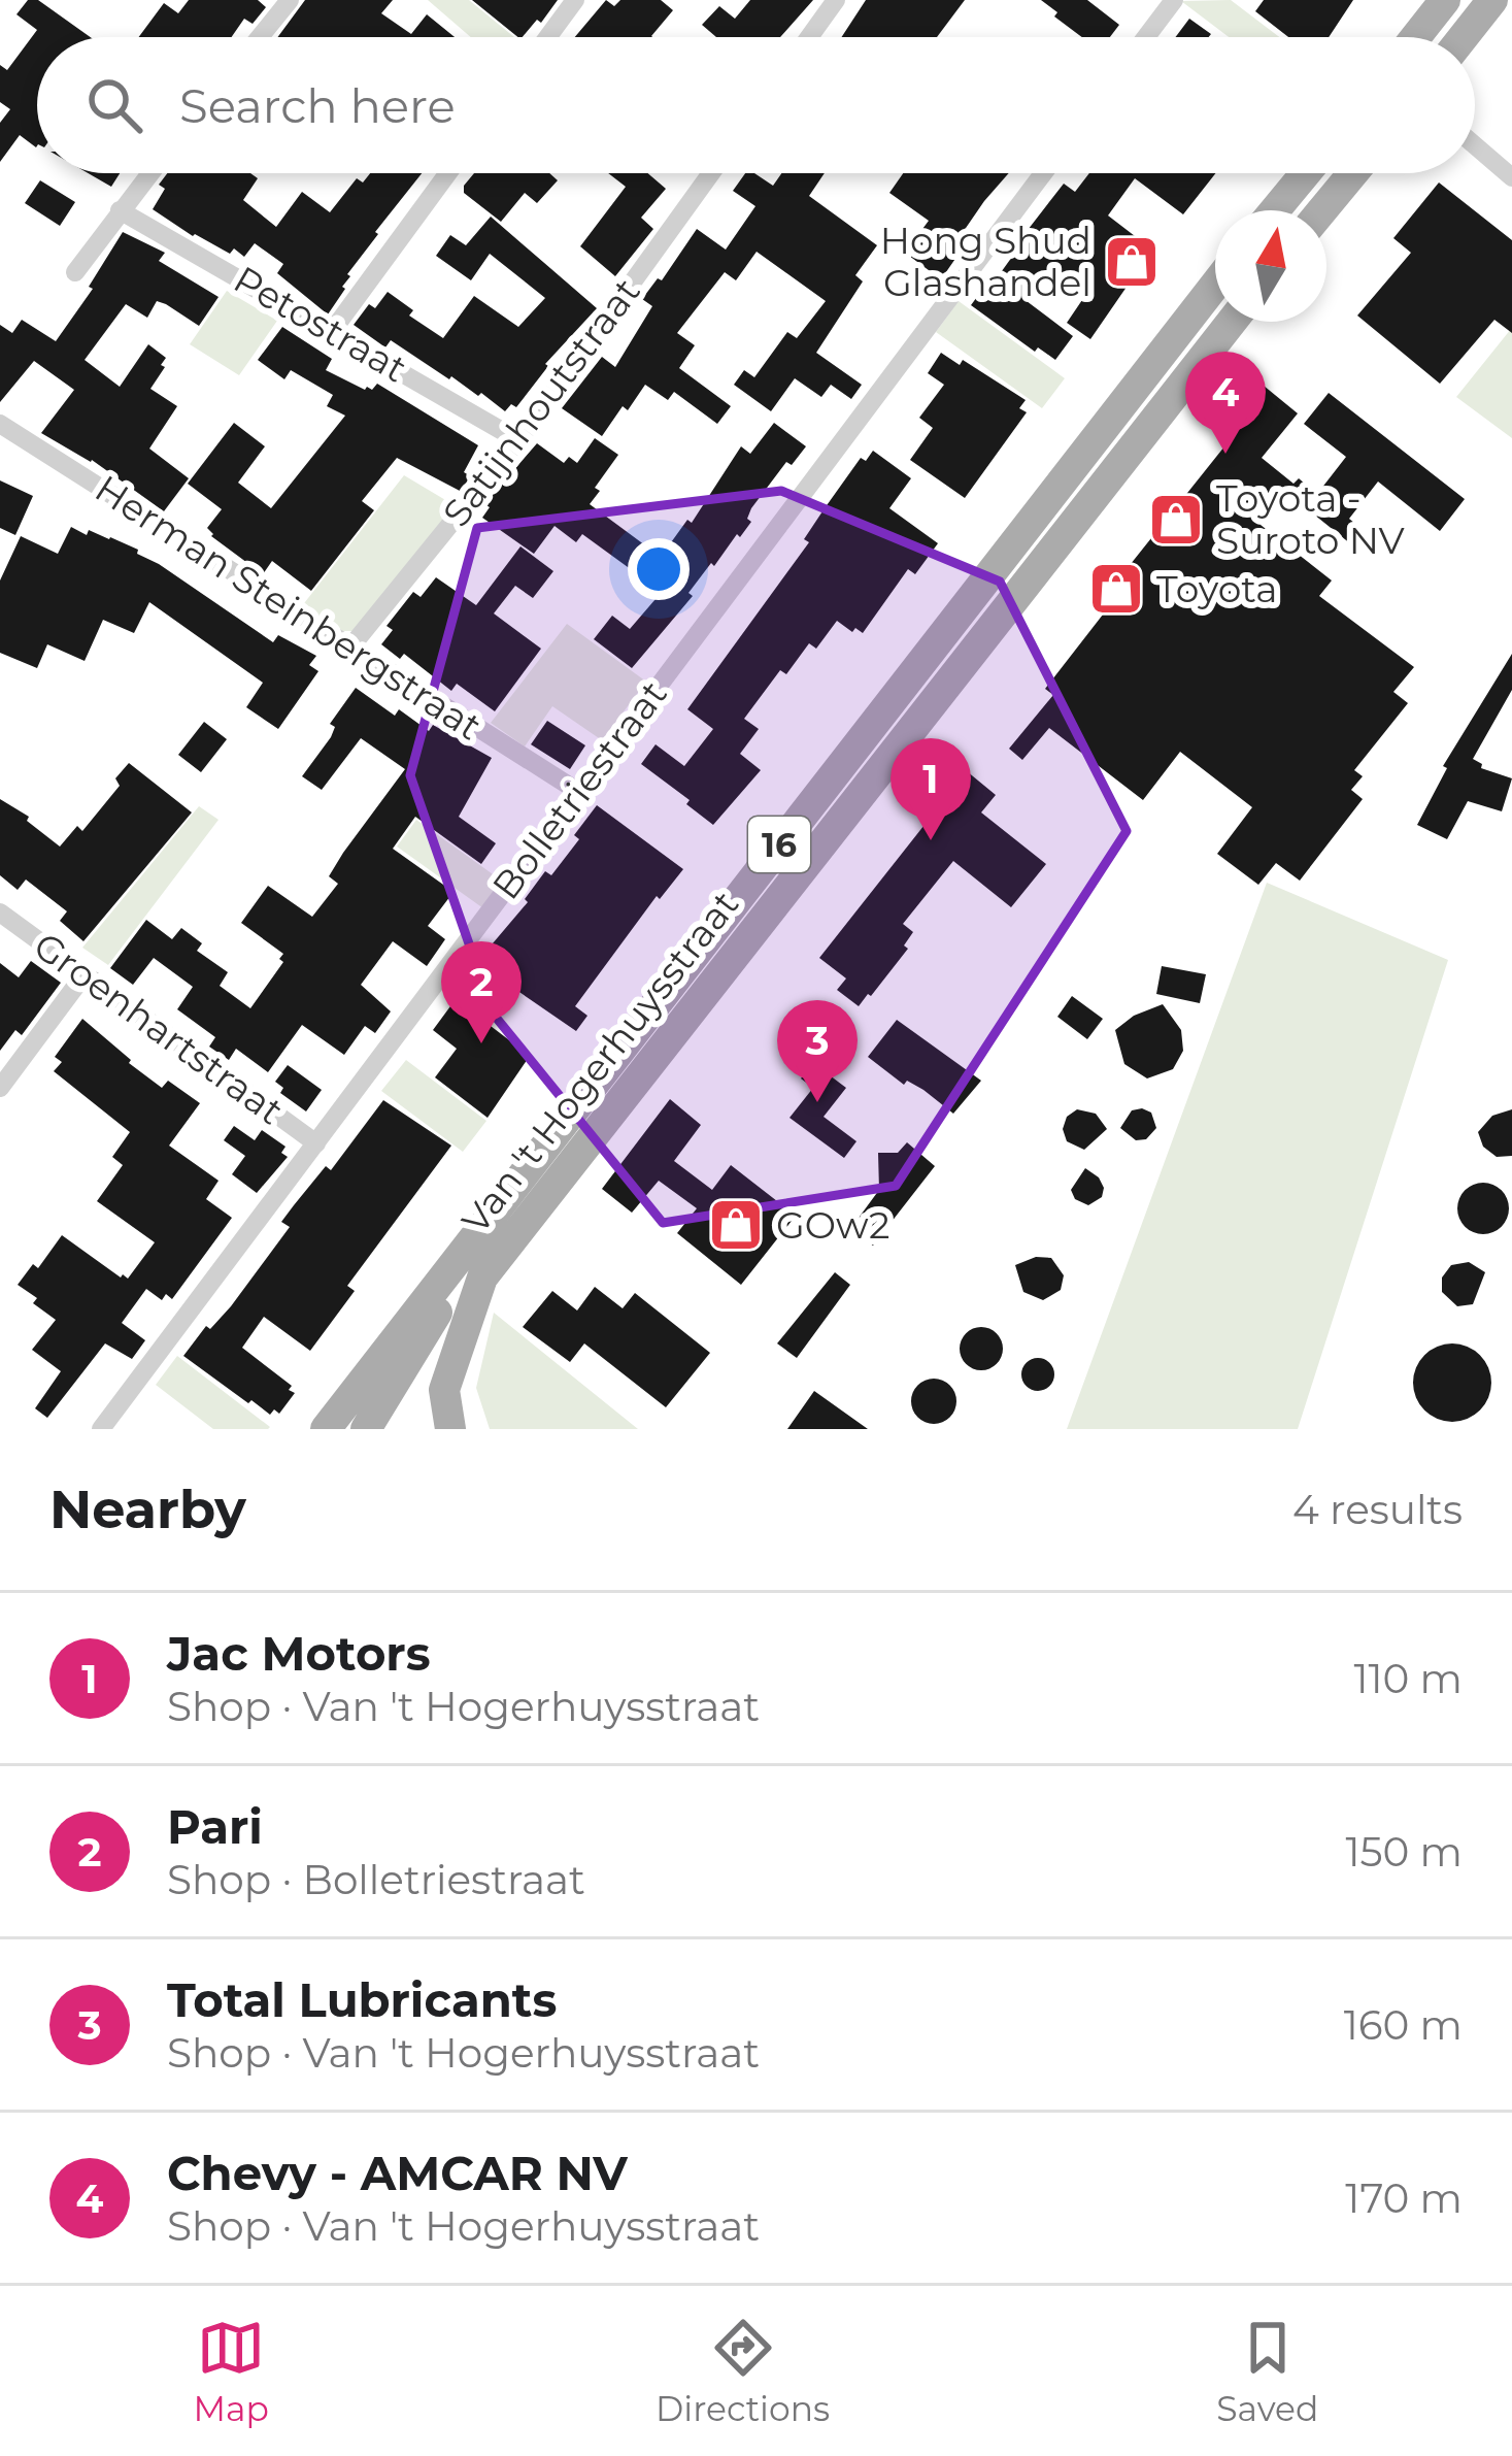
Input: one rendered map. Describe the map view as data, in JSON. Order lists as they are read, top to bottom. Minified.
{"streets":{"main road":["16","Van 't Hogerhuysstraat"],"street":["Petostraat","Satijnhoutstraat","Herman Steinbergstraat","Bolletriestraat","Groenhartstraat"]},"crossings":[["Petostraat","Satijnhoutstraat"],["Satijnhoutstraat","Herman Steinbergstraat"],["Herman Steinbergstraat","Bolletriestraat"],["Bolletriestraat","Groenhartstraat"]],"places":{"shop":["Hong Shud Glashandel","Toyota - Suroto NV","Toyota","GOw2"]},"north":"top","page":{"search":"Search here","pins":["4","1","2","3"],"heading":["Nearby","4 results"],"list":[{"mark":"1","name":"Jac Motors","note":"Shop · Van 't Hogerhuysstraat","value":"110 m"},{"mark":"2","name":"Pari","note":"Shop · Bolletriestraat","value":"150 m"},{"mark":"3","name":"Total Lubricants","note":"Shop · Van 't Hogerhuysstraat","value":"160 m"},{"mark":"4","name":"Chevy - AMCAR NV","note":"Shop · Van 't Hogerhuysstraat","value":"170 m"}],"nav":["Map","Directions","Saved"]}}
